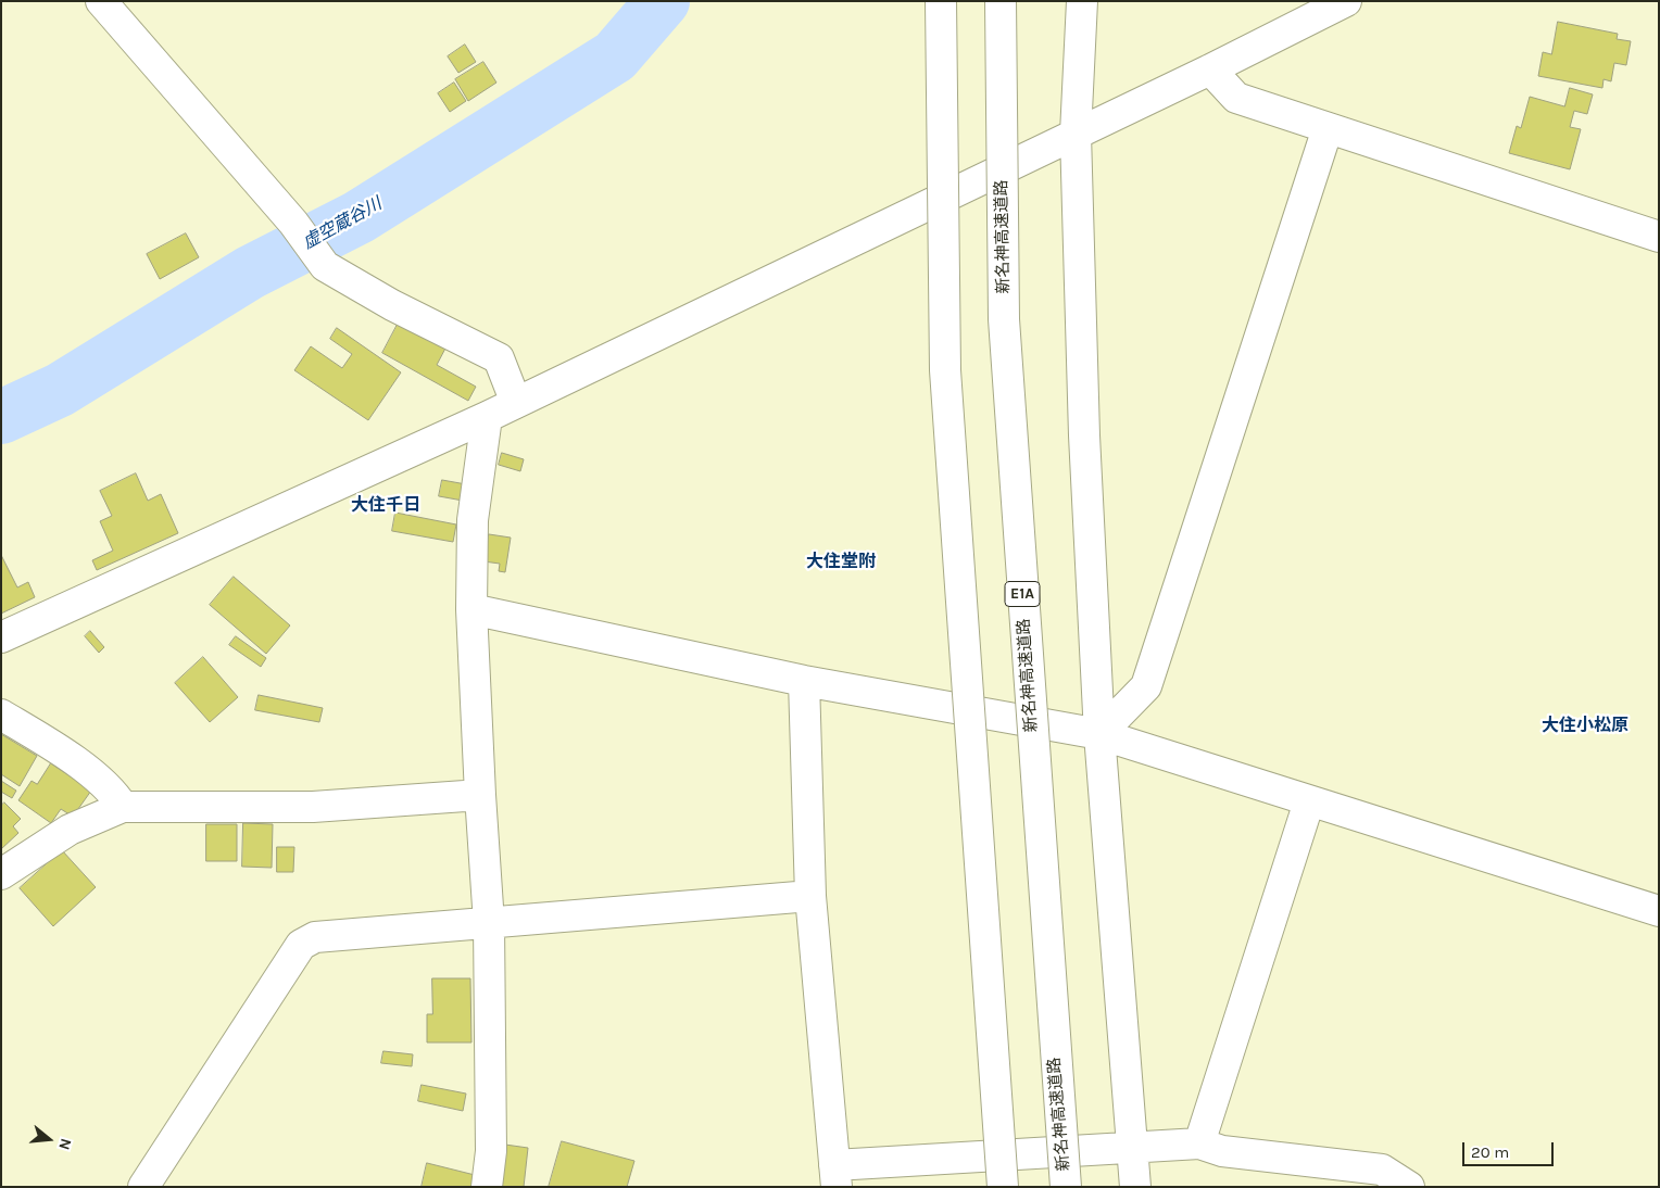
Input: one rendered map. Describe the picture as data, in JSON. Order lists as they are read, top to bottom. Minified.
{"streets":{"main road":["新名神高速道路","E1A"]},"districts":["大住千日","大住堂附","大住小松原"],"water":["虚空蔵谷川"],"scale_bar":"20 m","north":"right"}
